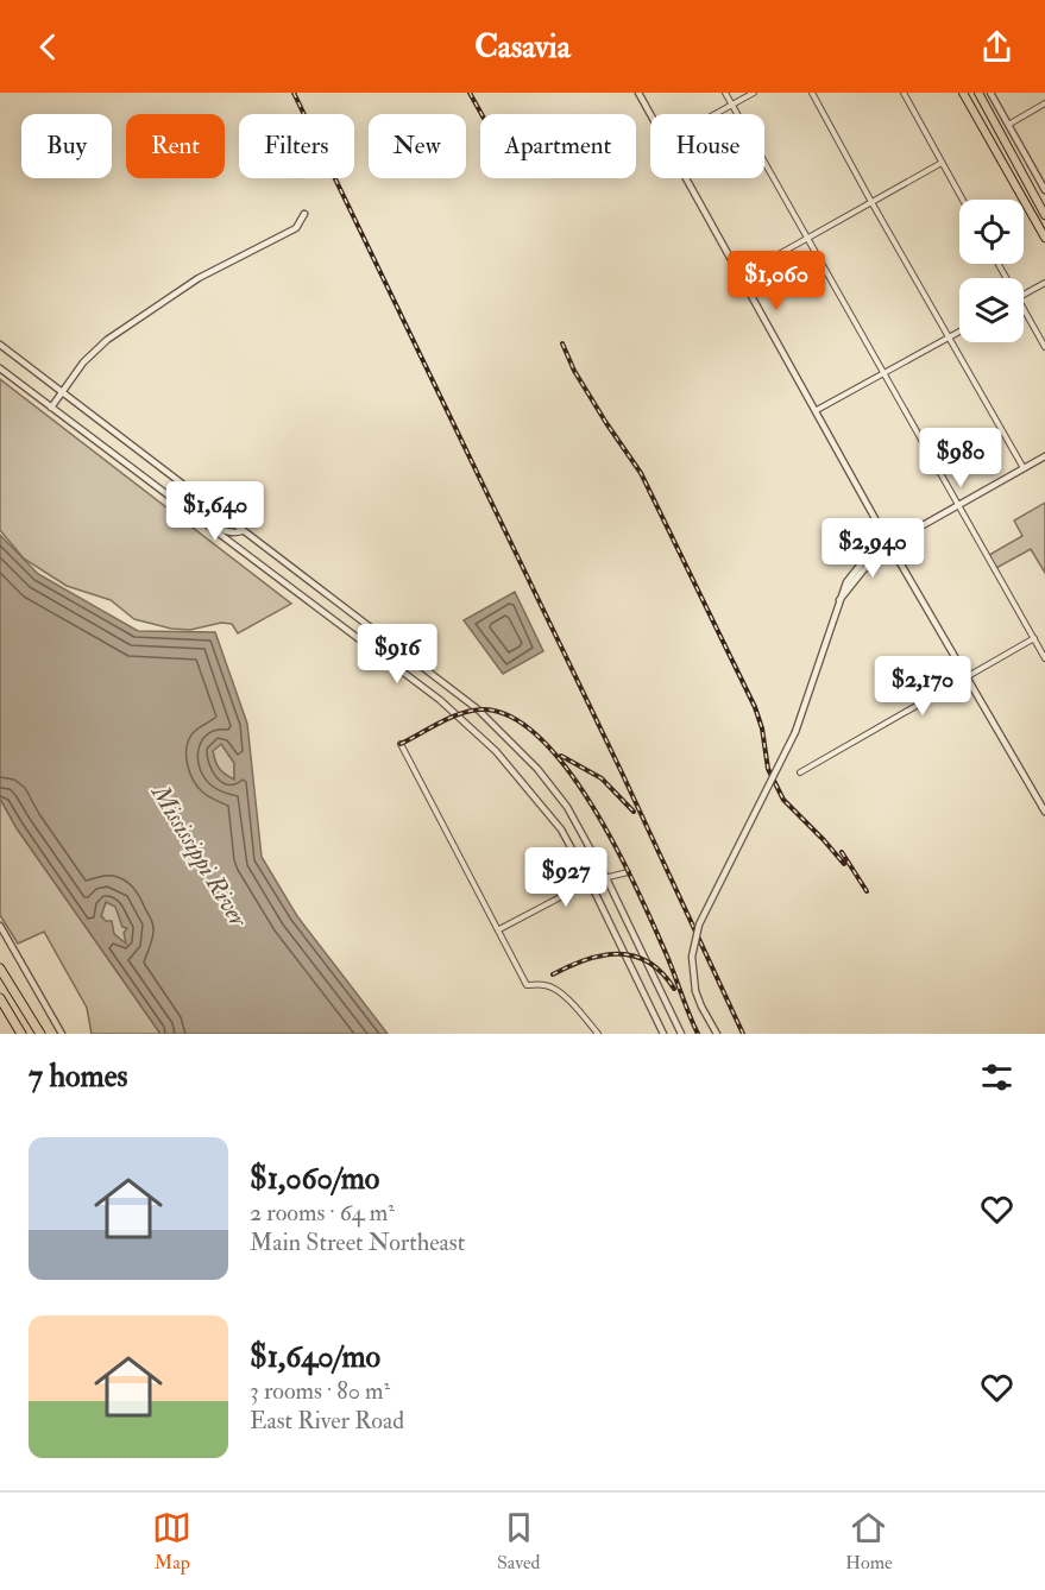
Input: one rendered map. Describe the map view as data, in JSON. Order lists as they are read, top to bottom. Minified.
{"water":["Mississippi River"],"page":{"header":"Casavia","chip":["Buy","Rent","Filters","New","Apartment","House"],"price":["$1,060","$980","$1,640","$2,940","$916","$2,170","$927"],"heading":"7 homes","list":[{"name":"$1,060/mo","note":"2 rooms · 64 m² · Main Street Northeast"},{"name":"$1,640/mo","note":"3 rooms · 80 m² · East River Road"}],"tabs":["Map","Saved","Home"]}}
